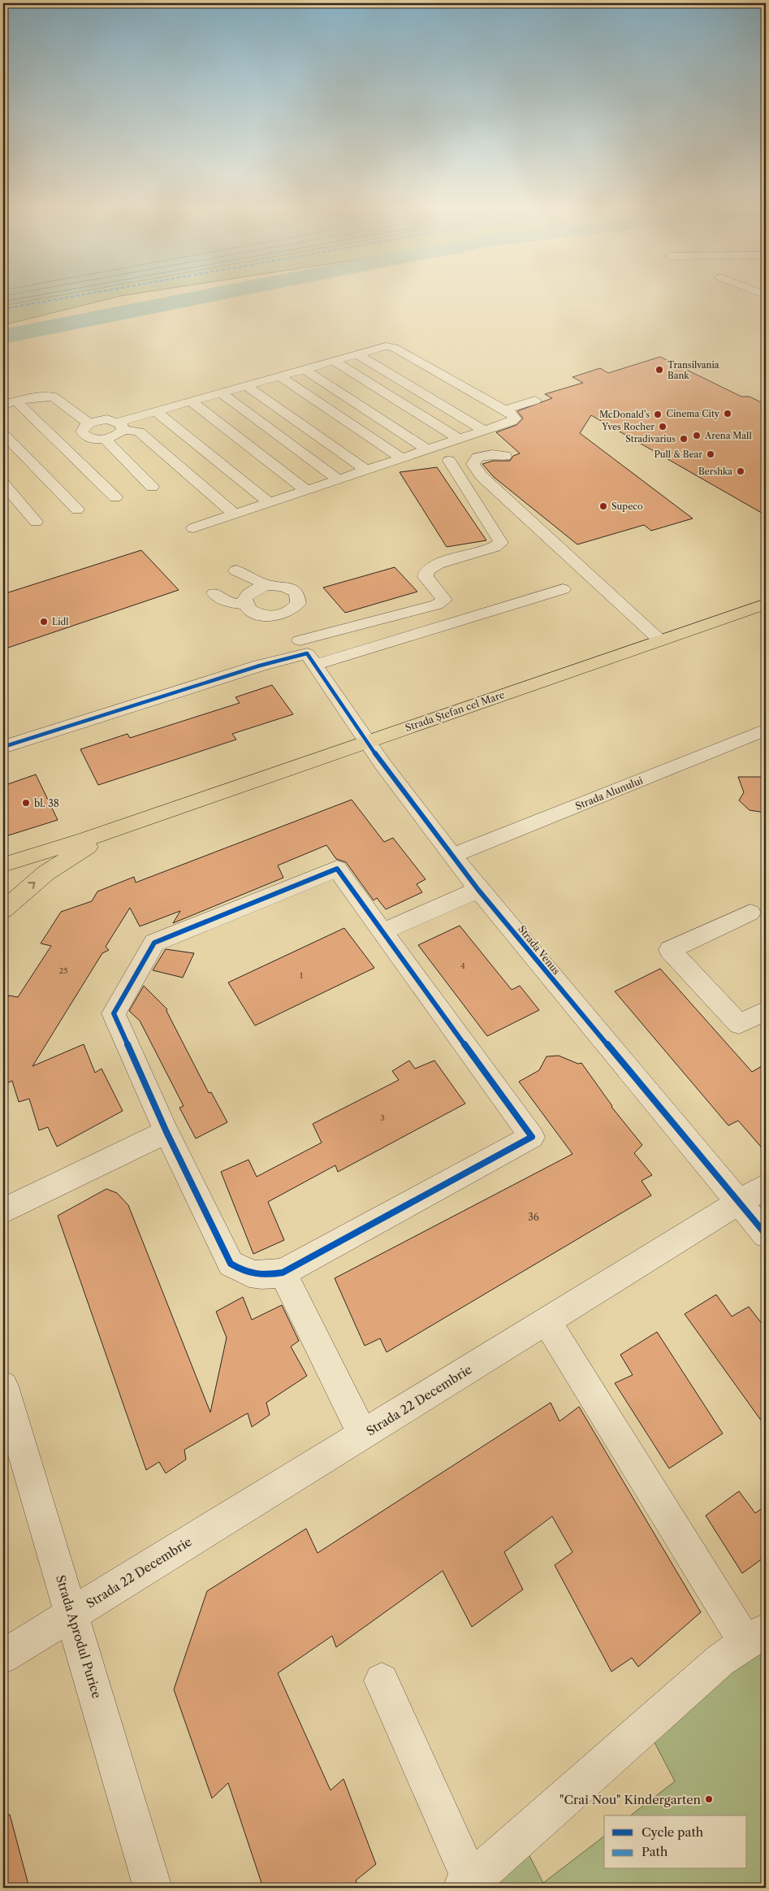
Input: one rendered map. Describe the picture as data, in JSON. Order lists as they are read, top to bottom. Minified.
{"streets":{"main road":["Strada Ștefan cel Mare"],"street":["Strada Alunului","Strada Venus","Strada 22 Decembrie","Strada Aprodul Purice"]},"crossings":[["Strada Ștefan cel Mare","Strada Venus"],["Strada Alunului","Strada Venus"],["Strada Venus","Strada 22 Decembrie"],["Strada 22 Decembrie","Strada Aprodul Purice"]],"places":["Transilvania Bank","Cinema City","McDonald's","Yves Rocher","Arena Mall","Stradivarius","Pull & Bear","Bershka","Supeco","Lidl","bl. 38","\"Crai Nou\" Kindergarten"],"house_numbers":["4","25","1","3","36"],"legend":["Cycle path","Path"]}
